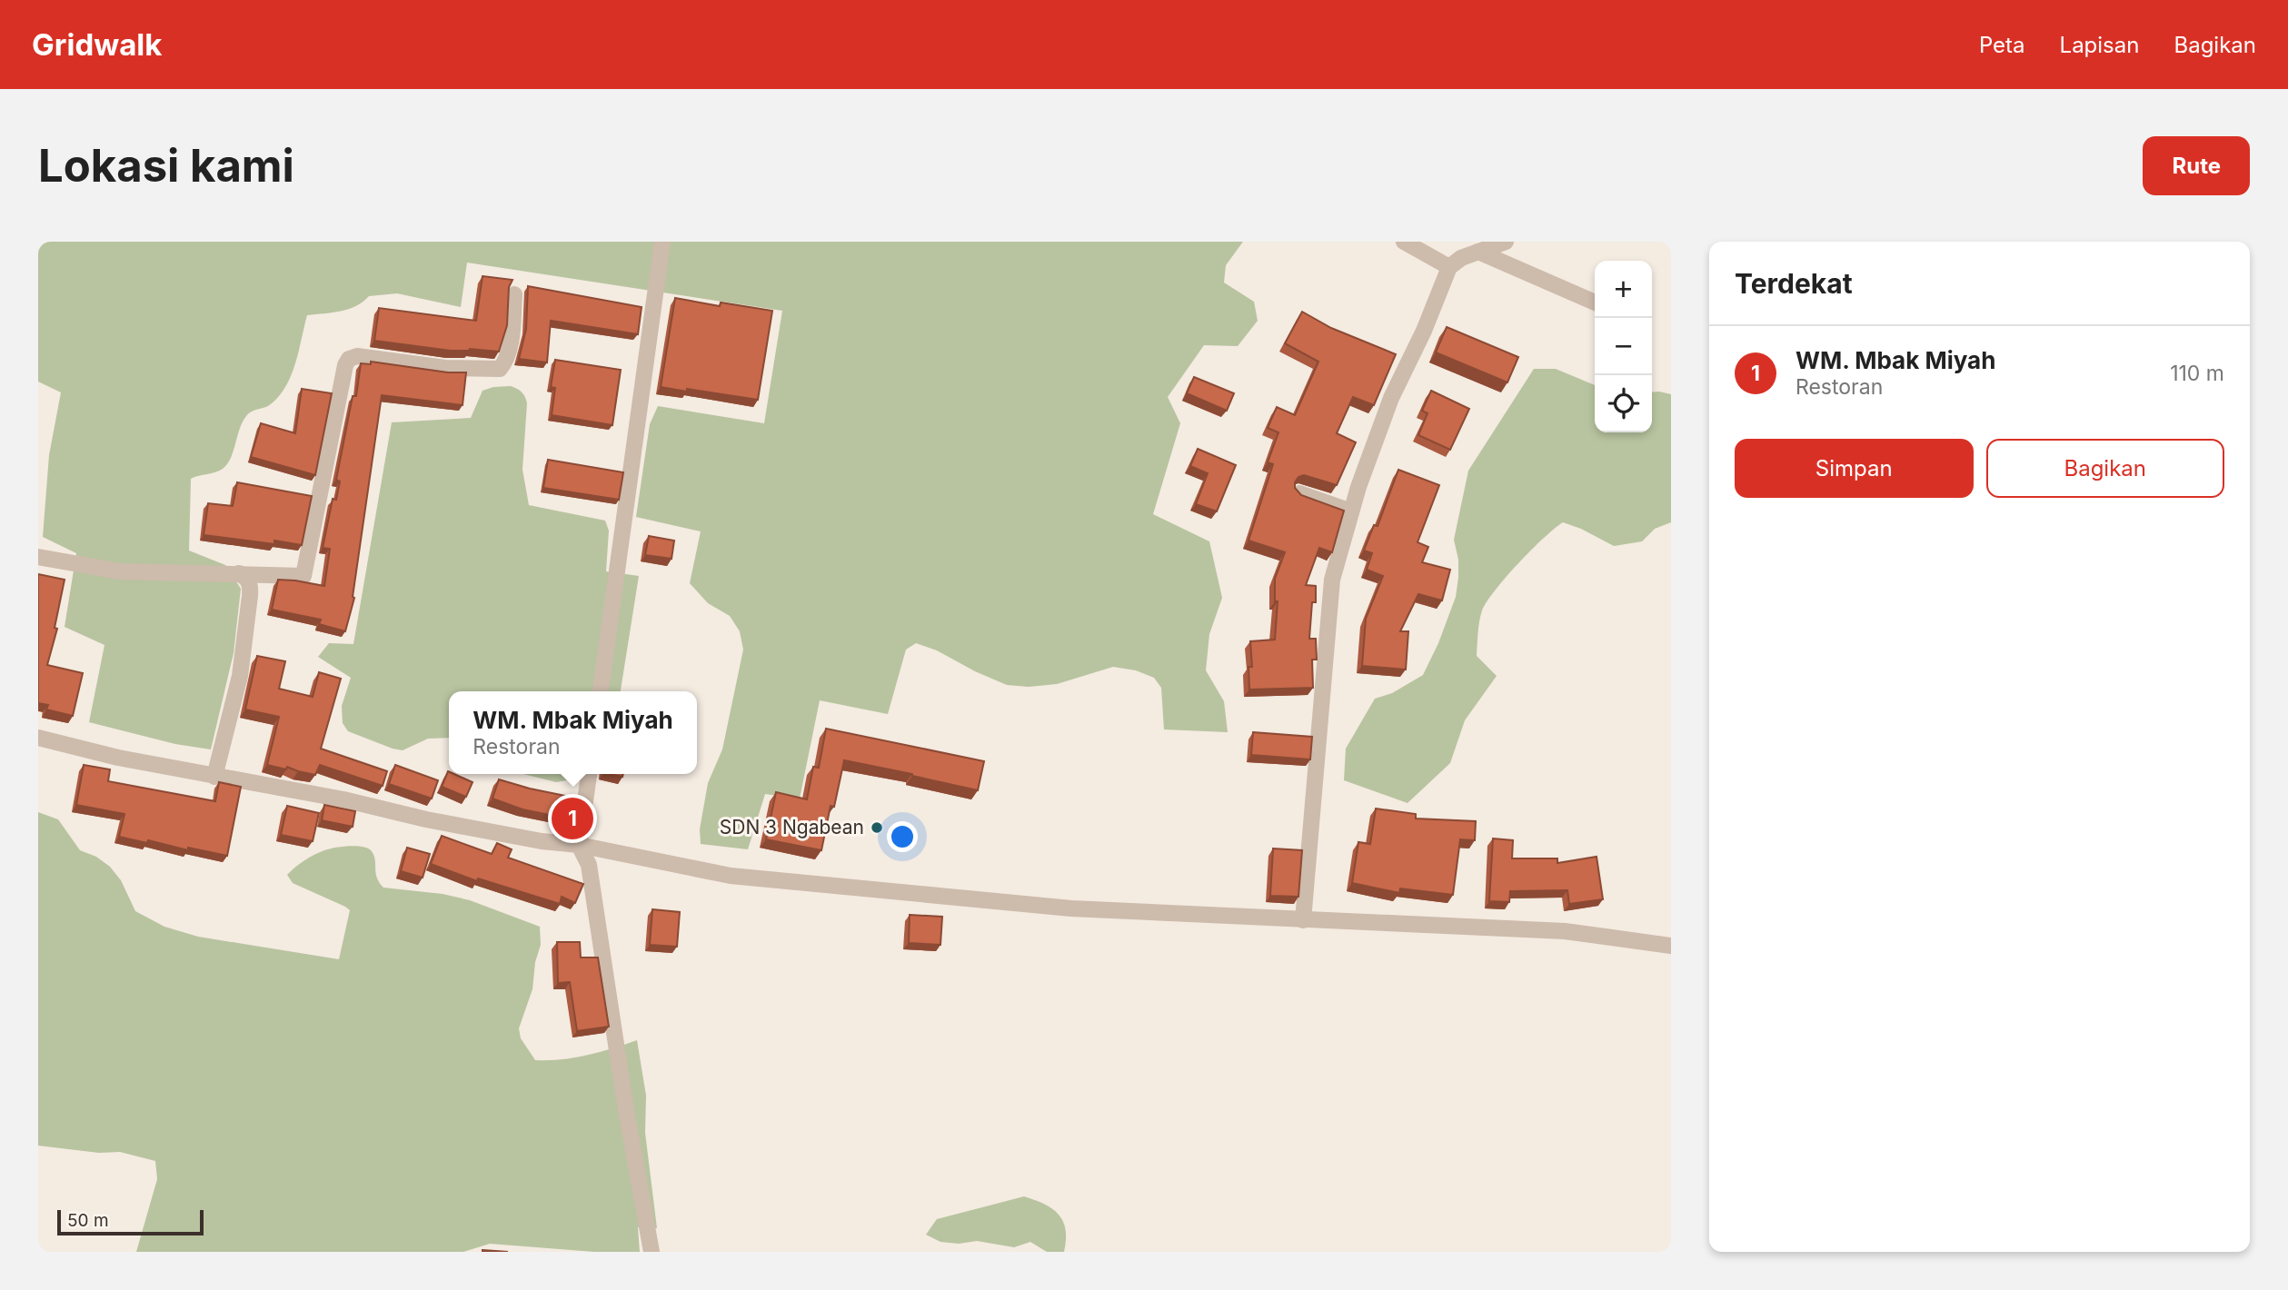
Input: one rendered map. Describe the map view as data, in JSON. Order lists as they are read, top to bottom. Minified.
{"places":["SDN 3 Ngabean"],"scale_bar":"50 m","page":{"header":"Gridwalk","nav":["Peta","Lapisan","Bagikan"],"buttons":["Rute",["Simpan","Bagikan"]],"title":"Lokasi kami","heading":"Terdekat","map_buttons":["+","−"],"list":[{"mark":"1","name":"WM. Mbak Miyah","note":"Restoran","value":"110 m"}],"popup":["WM. Mbak Miyah","Restoran"],"pins":"1","scale":"50 m"}}
